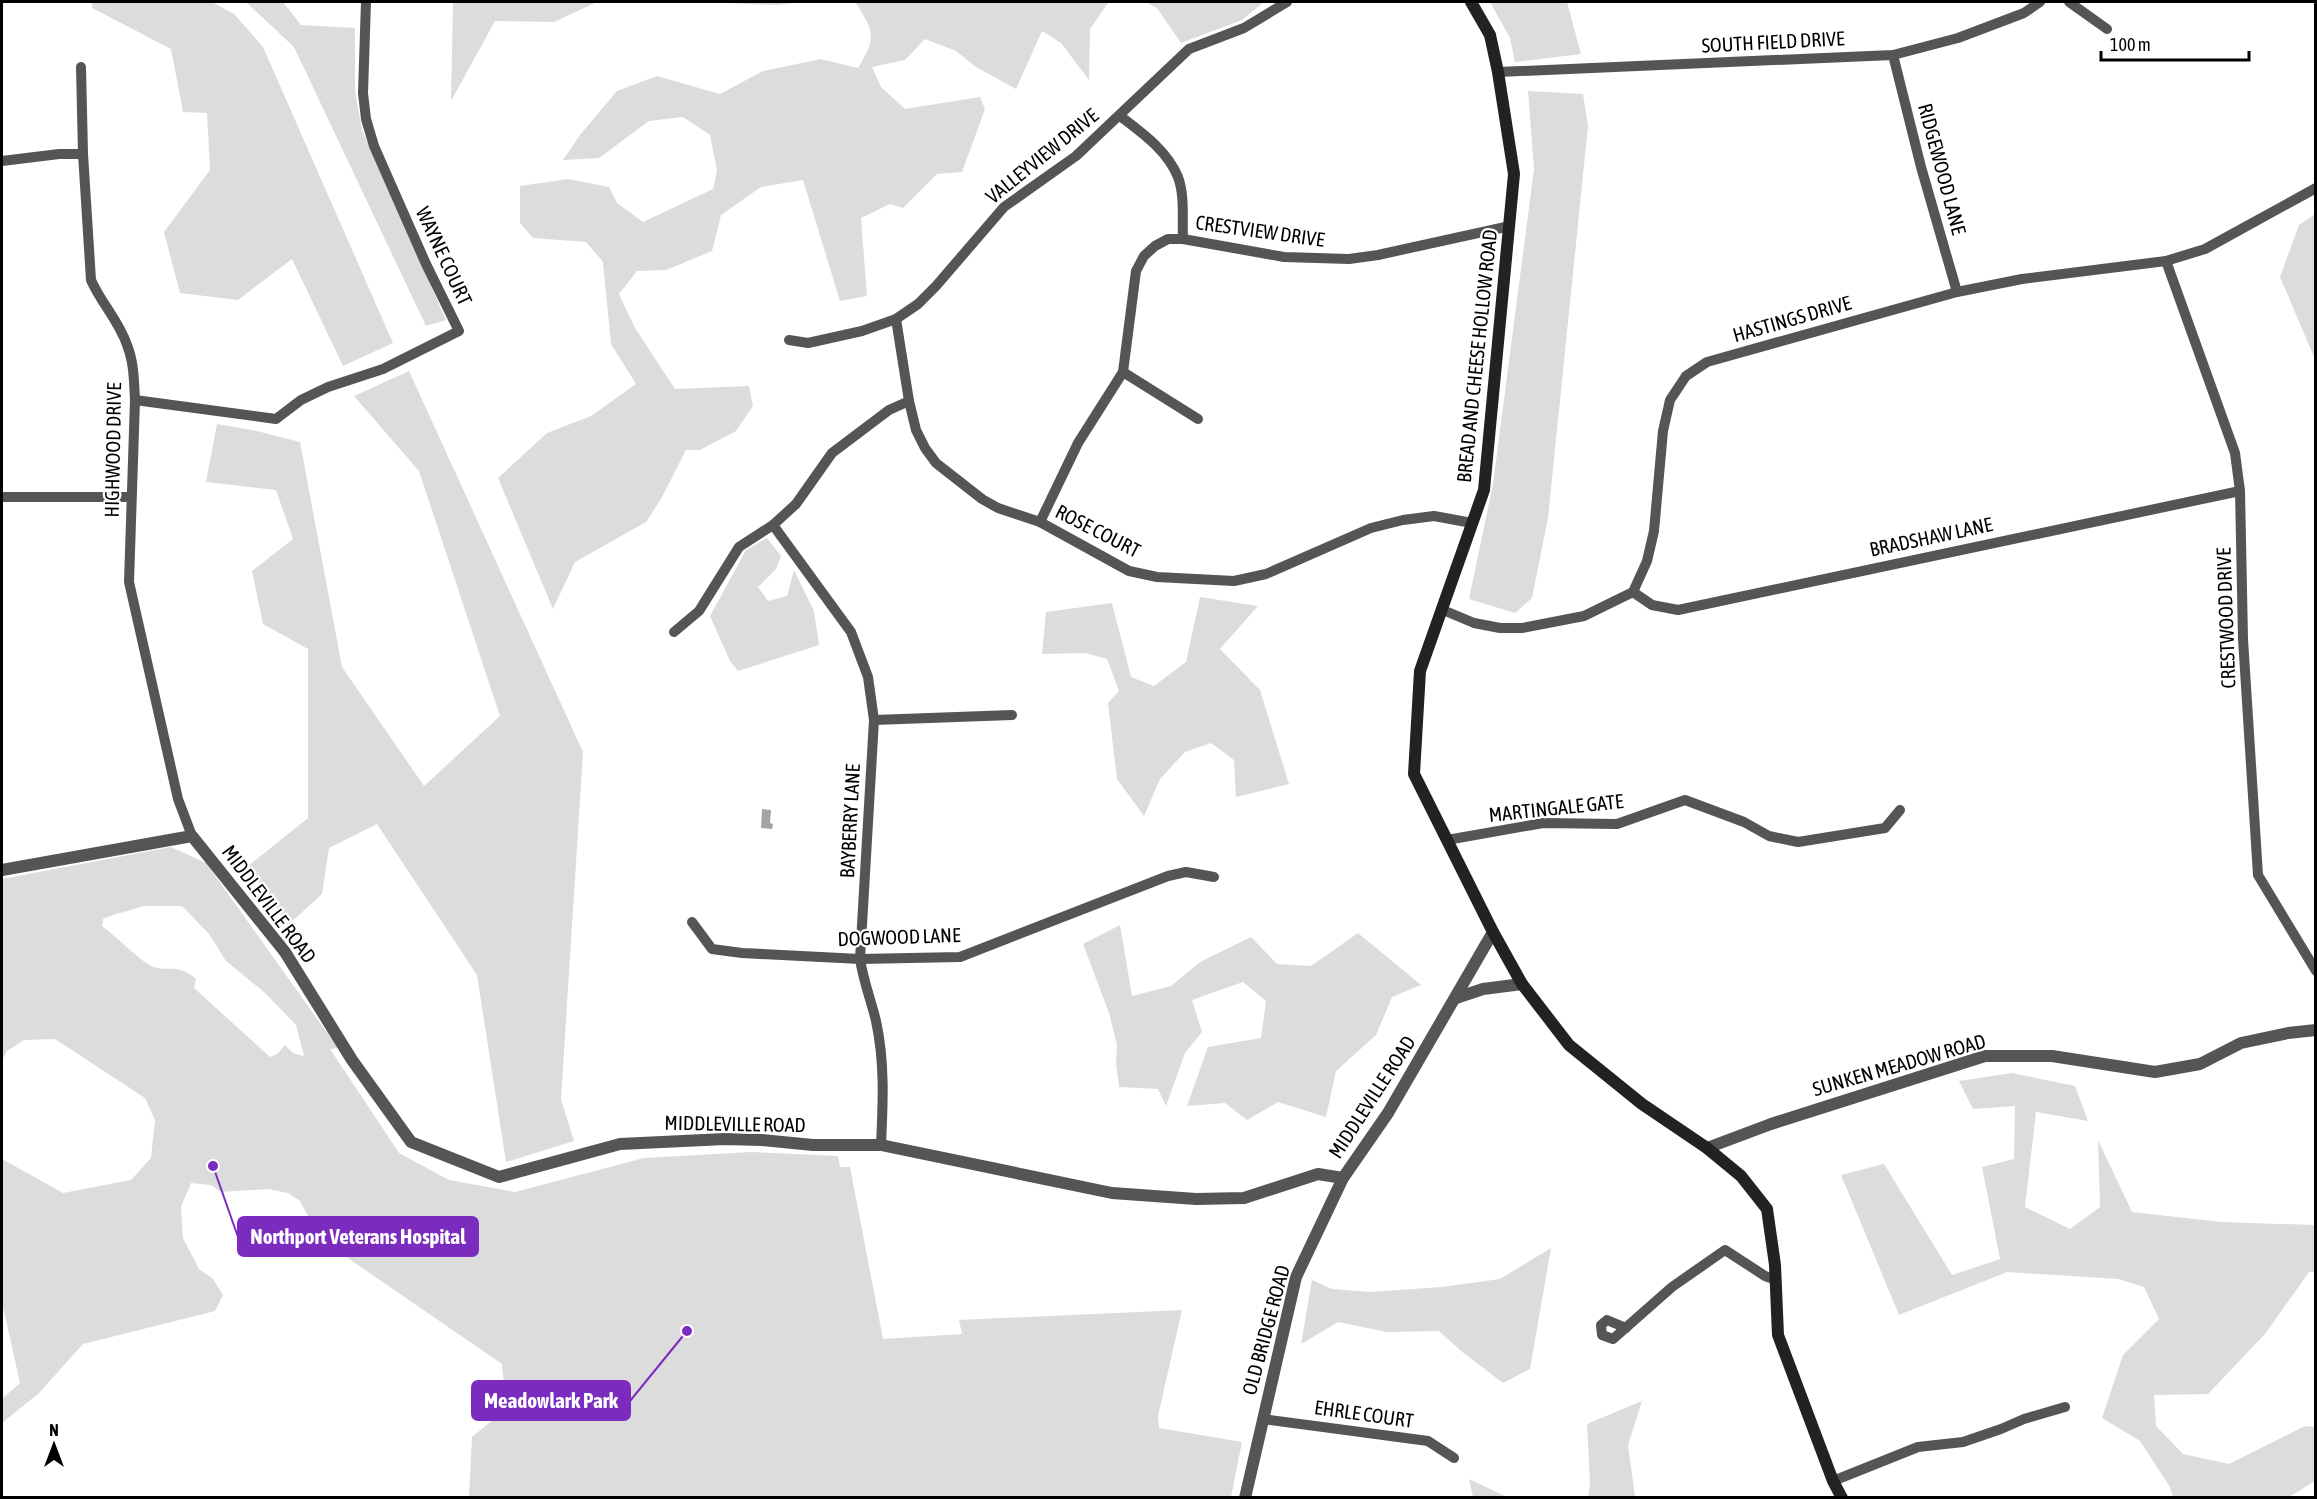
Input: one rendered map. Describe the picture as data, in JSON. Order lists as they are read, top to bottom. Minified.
{"streets":{"main road":["BREAD AND CHEESE HOLLOW ROAD"],"street":["SOUTH FIELD DRIVE","VALLEYVIEW DRIVE","RIDGEWOOD LANE","CRESTVIEW DRIVE","WAYNE COURT","HASTINGS DRIVE","HIGHWOOD DRIVE","ROSE COURT","BRADSHAW LANE","CRESTWOOD DRIVE","MARTINGALE GATE","BAYBERRY LANE","MIDDLEVILLE ROAD","DOGWOOD LANE","SUNKEN MEADOW ROAD","OLD BRIDGE ROAD","EHRLE COURT"]},"crossings":[["SOUTH FIELD DRIVE","RIDGEWOOD LANE"],["SOUTH FIELD DRIVE","BREAD AND CHEESE HOLLOW ROAD"],["VALLEYVIEW DRIVE","ROSE COURT"],["RIDGEWOOD LANE","HASTINGS DRIVE"],["CRESTVIEW DRIVE","BREAD AND CHEESE HOLLOW ROAD"],["WAYNE COURT","HIGHWOOD DRIVE"],["HASTINGS DRIVE","BRADSHAW LANE"],["HASTINGS DRIVE","CRESTWOOD DRIVE"],["BREAD AND CHEESE HOLLOW ROAD","ROSE COURT"],["BREAD AND CHEESE HOLLOW ROAD","MARTINGALE GATE"],["BREAD AND CHEESE HOLLOW ROAD","MIDDLEVILLE ROAD"],["BREAD AND CHEESE HOLLOW ROAD","SUNKEN MEADOW ROAD"],["HIGHWOOD DRIVE","MIDDLEVILLE ROAD"],["BRADSHAW LANE","CRESTWOOD DRIVE"],["BAYBERRY LANE","MIDDLEVILLE ROAD"],["BAYBERRY LANE","DOGWOOD LANE"],["MIDDLEVILLE ROAD","OLD BRIDGE ROAD"],["OLD BRIDGE ROAD","EHRLE COURT"]],"places":["Northport Veterans Hospital","Meadowlark Park"],"scale_bar":"100 m","north":"top"}
